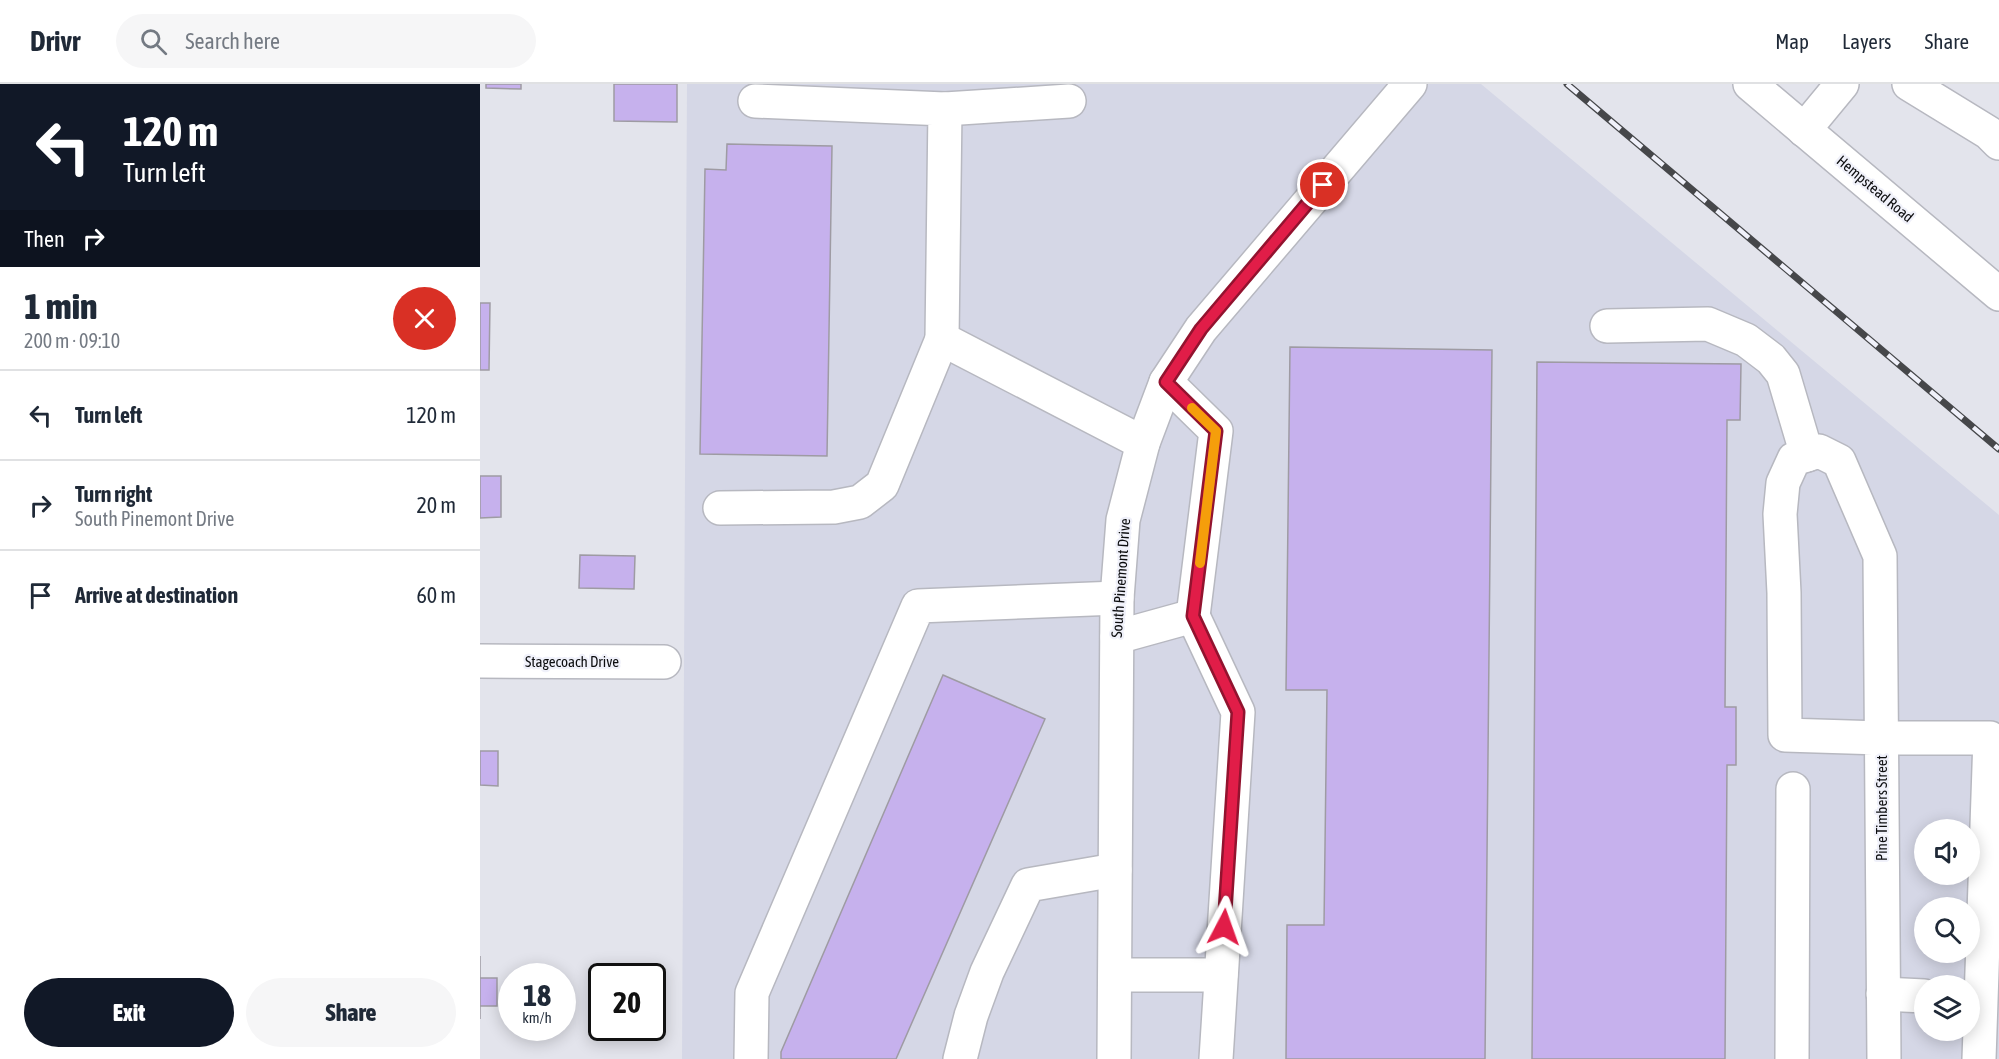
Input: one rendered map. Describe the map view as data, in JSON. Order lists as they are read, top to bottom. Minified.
{"streets":{"street":["Hempstead Road","South Pinemont Drive","Stagecoach Drive","Pine Timbers Street"]},"page":{"header":"Drivr","search":"Search here","nav":["Map","Layers","Share"],"turn":["120 m","Turn left"],"then":"Then","heading":["1 min","200 m · 09:10"],"list":[{"name":"Turn left","value":"120 m"},{"name":"Turn right","note":"South Pinemont Drive","value":"20 m"},{"name":"Arrive at destination","value":"60 m"}],"speed":"18 km/h","limit":"20","buttons":["Exit","Share"]}}
